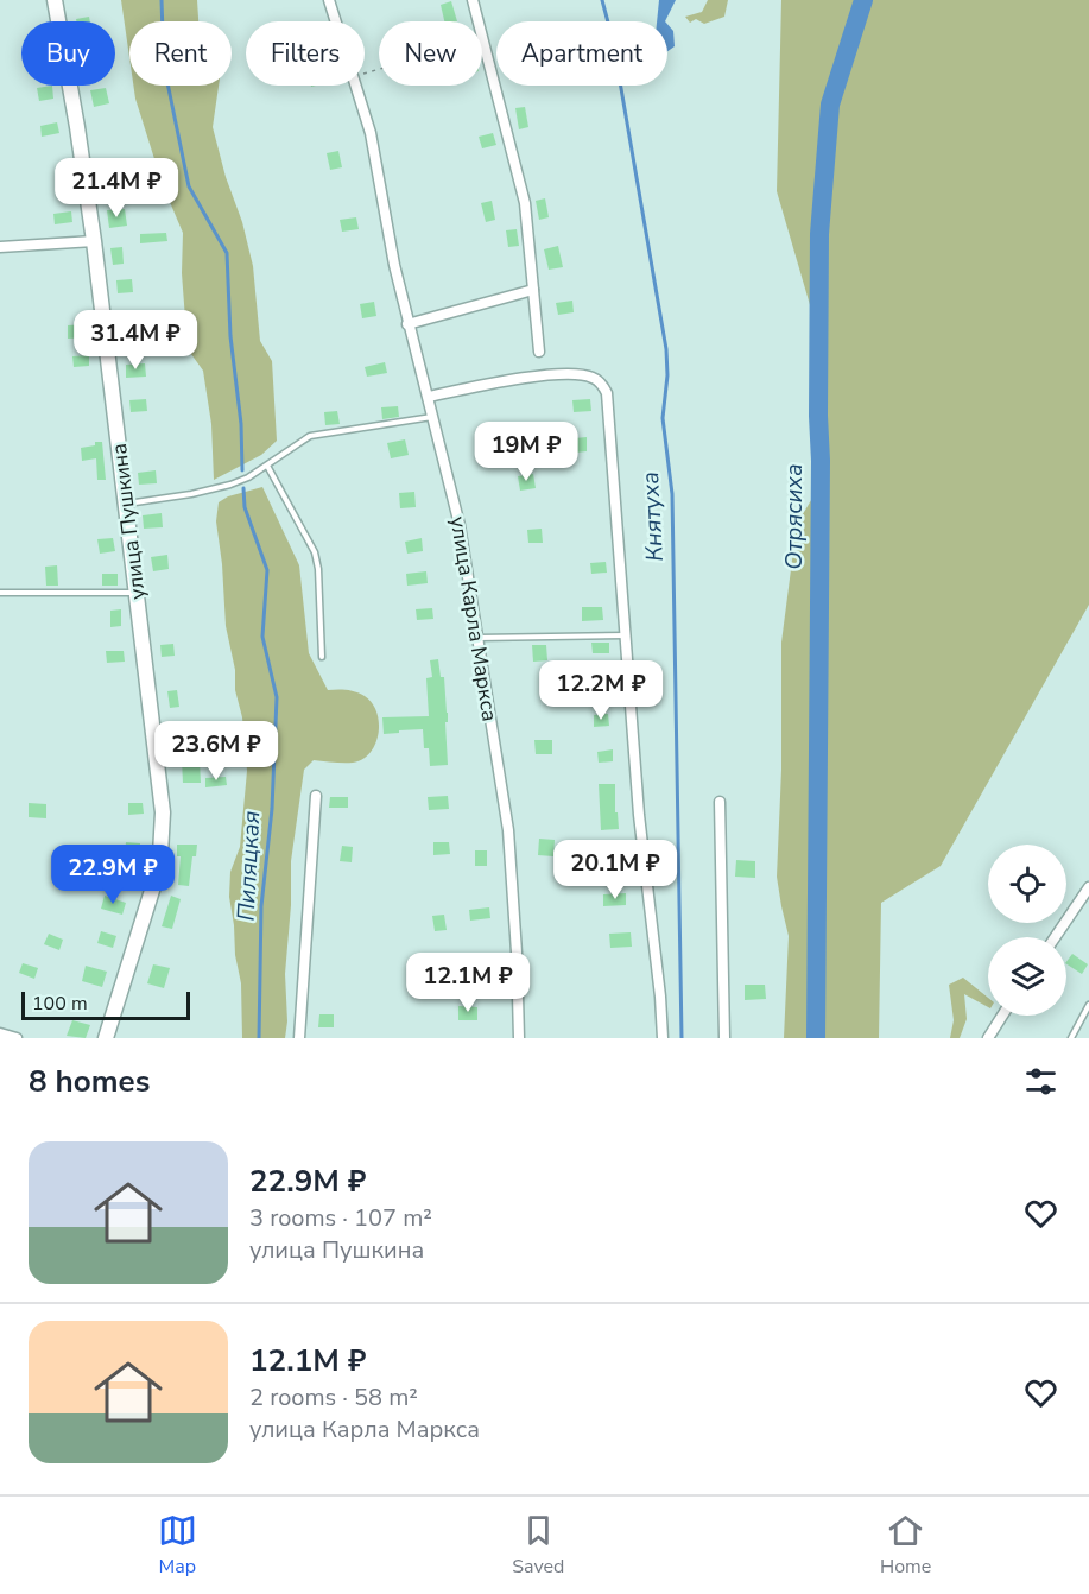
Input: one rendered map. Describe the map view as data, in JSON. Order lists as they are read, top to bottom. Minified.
{"streets":{"street":["улица Пушкина","улица Карла Маркса"]},"water":["Княтуха","Отрясиха","Пиляцкая"],"scale_bar":"100 m","page":{"chip":["Buy","Rent","Filters","New","Apartment"],"price":["21.4M ₽","31.4M ₽","19M ₽","12.2M ₽","23.6M ₽","20.1M ₽","22.9M ₽","12.1M ₽"],"scale":"100 m","heading":"8 homes","list":[{"name":"22.9M ₽","note":"3 rooms · 107 m² · улица Пушкина"},{"name":"12.1M ₽","note":"2 rooms · 58 m² · улица Карла Маркса"}],"tabs":["Map","Saved","Home"]}}
